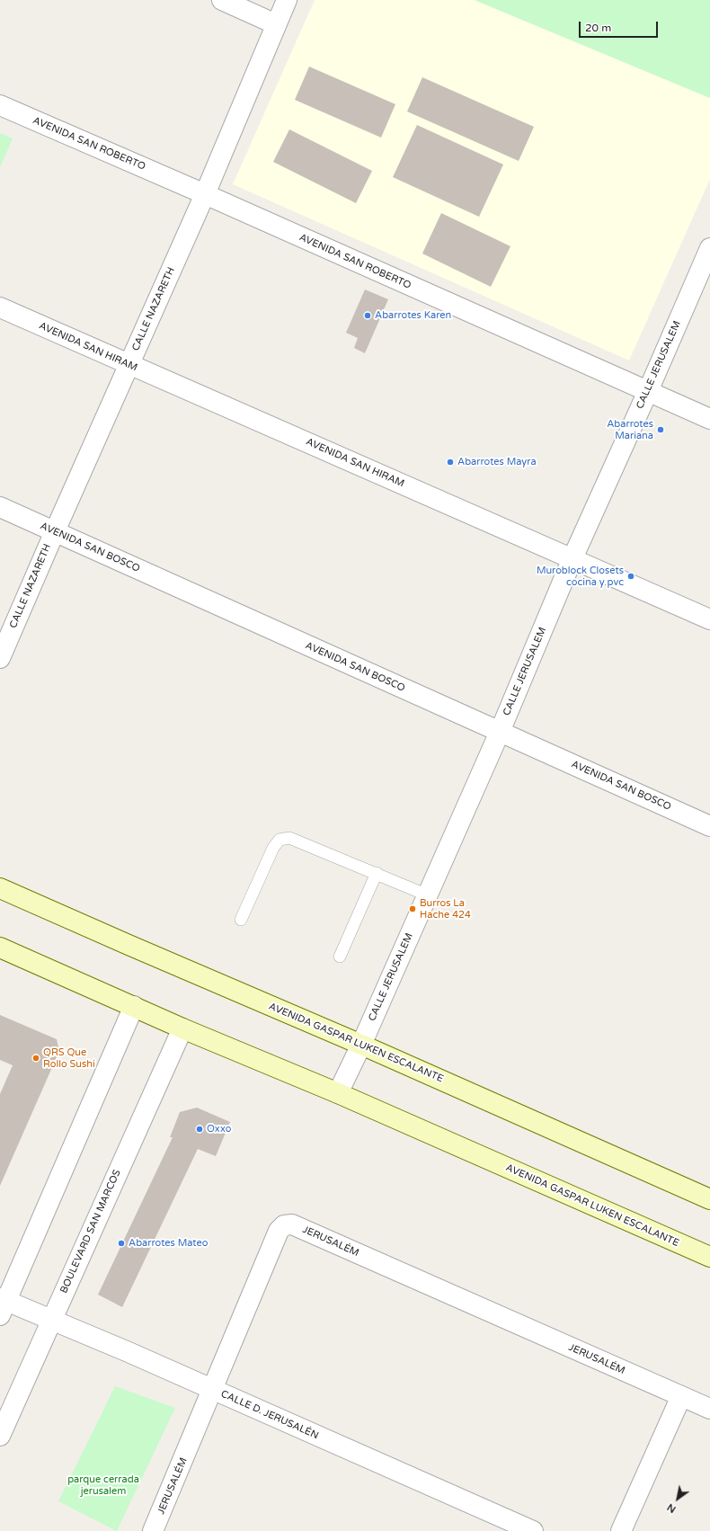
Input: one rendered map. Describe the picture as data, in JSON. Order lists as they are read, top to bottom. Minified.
{"streets":{"street":["AVENIDA SAN ROBERTO","CALLE NAZARETH","AVENIDA SAN HIRAM","CALLE JERUSALEM","AVENIDA SAN BOSCO","AVENIDA GASPAR LUKEN ESCALANTE","BOULEVARD SAN MARCOS","JERUSALÉM","CALLE D. JERUSALÉN"]},"crossings":[["AVENIDA SAN ROBERTO","CALLE NAZARETH"],["AVENIDA SAN ROBERTO","CALLE JERUSALEM"],["CALLE NAZARETH","AVENIDA SAN HIRAM"],["CALLE NAZARETH","AVENIDA SAN BOSCO"],["AVENIDA SAN HIRAM","CALLE JERUSALEM"],["CALLE JERUSALEM","AVENIDA SAN BOSCO"],["CALLE JERUSALEM","AVENIDA GASPAR LUKEN ESCALANTE"],["AVENIDA GASPAR LUKEN ESCALANTE","BOULEVARD SAN MARCOS"],["BOULEVARD SAN MARCOS","CALLE D. JERUSALÉN"],["JERUSALÉM","CALLE D. JERUSALÉN"]],"parks":["parque cerrada jerusalem"],"places":["Abarrotes Karen","Abarrotes Mariana","Abarrotes Mayra","Muroblock Closets cocina y pvc","Burros La Hache 424","QRS Que Rollo Sushi","Oxxo","Abarrotes Mateo"],"scale_bar":"20 m","north":"bottom left"}
